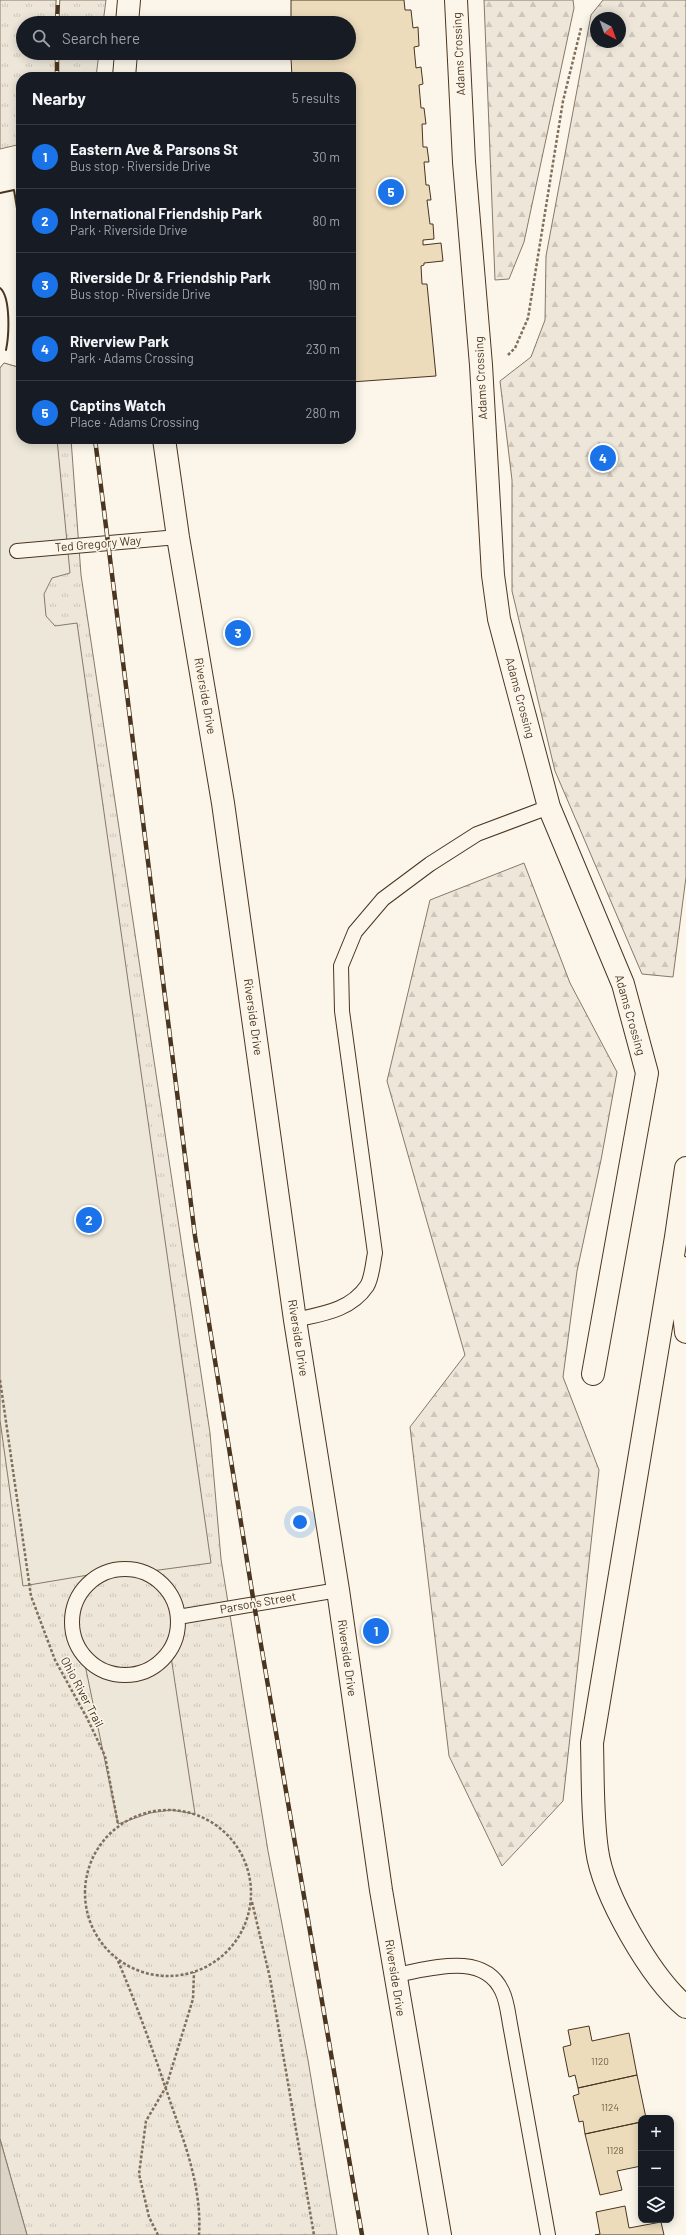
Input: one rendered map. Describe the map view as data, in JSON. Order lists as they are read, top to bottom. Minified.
{"streets":{"main road":["Adams Crossing","Riverside Drive"],"lane":["Ted Gregory Way","Parsons Street"],"path":["Ohio River Trail"]},"crossings":[["Ted Gregory Way","Riverside Drive"],["Riverside Drive","Parsons Street"]],"house_numbers":["1120","1124","1128"],"north":"bottom right","page":{"search":"Search here","heading":["Nearby","5 results"],"list":[{"mark":"1","name":"Eastern Ave & Parsons St","note":"Bus stop · Riverside Drive","value":"30 m"},{"mark":"2","name":"International Friendship Park","note":"Park · Riverside Drive","value":"80 m"},{"mark":"3","name":"Riverside Dr & Friendship Park","note":"Bus stop · Riverside Drive","value":"190 m"},{"mark":"4","name":"Riverview Park","note":"Park · Adams Crossing","value":"230 m"},{"mark":"5","name":"Captins Watch","note":"Place · Adams Crossing","value":"280 m"}],"pins":["5","4","3","2","1"],"map_buttons":["+","−"]}}
